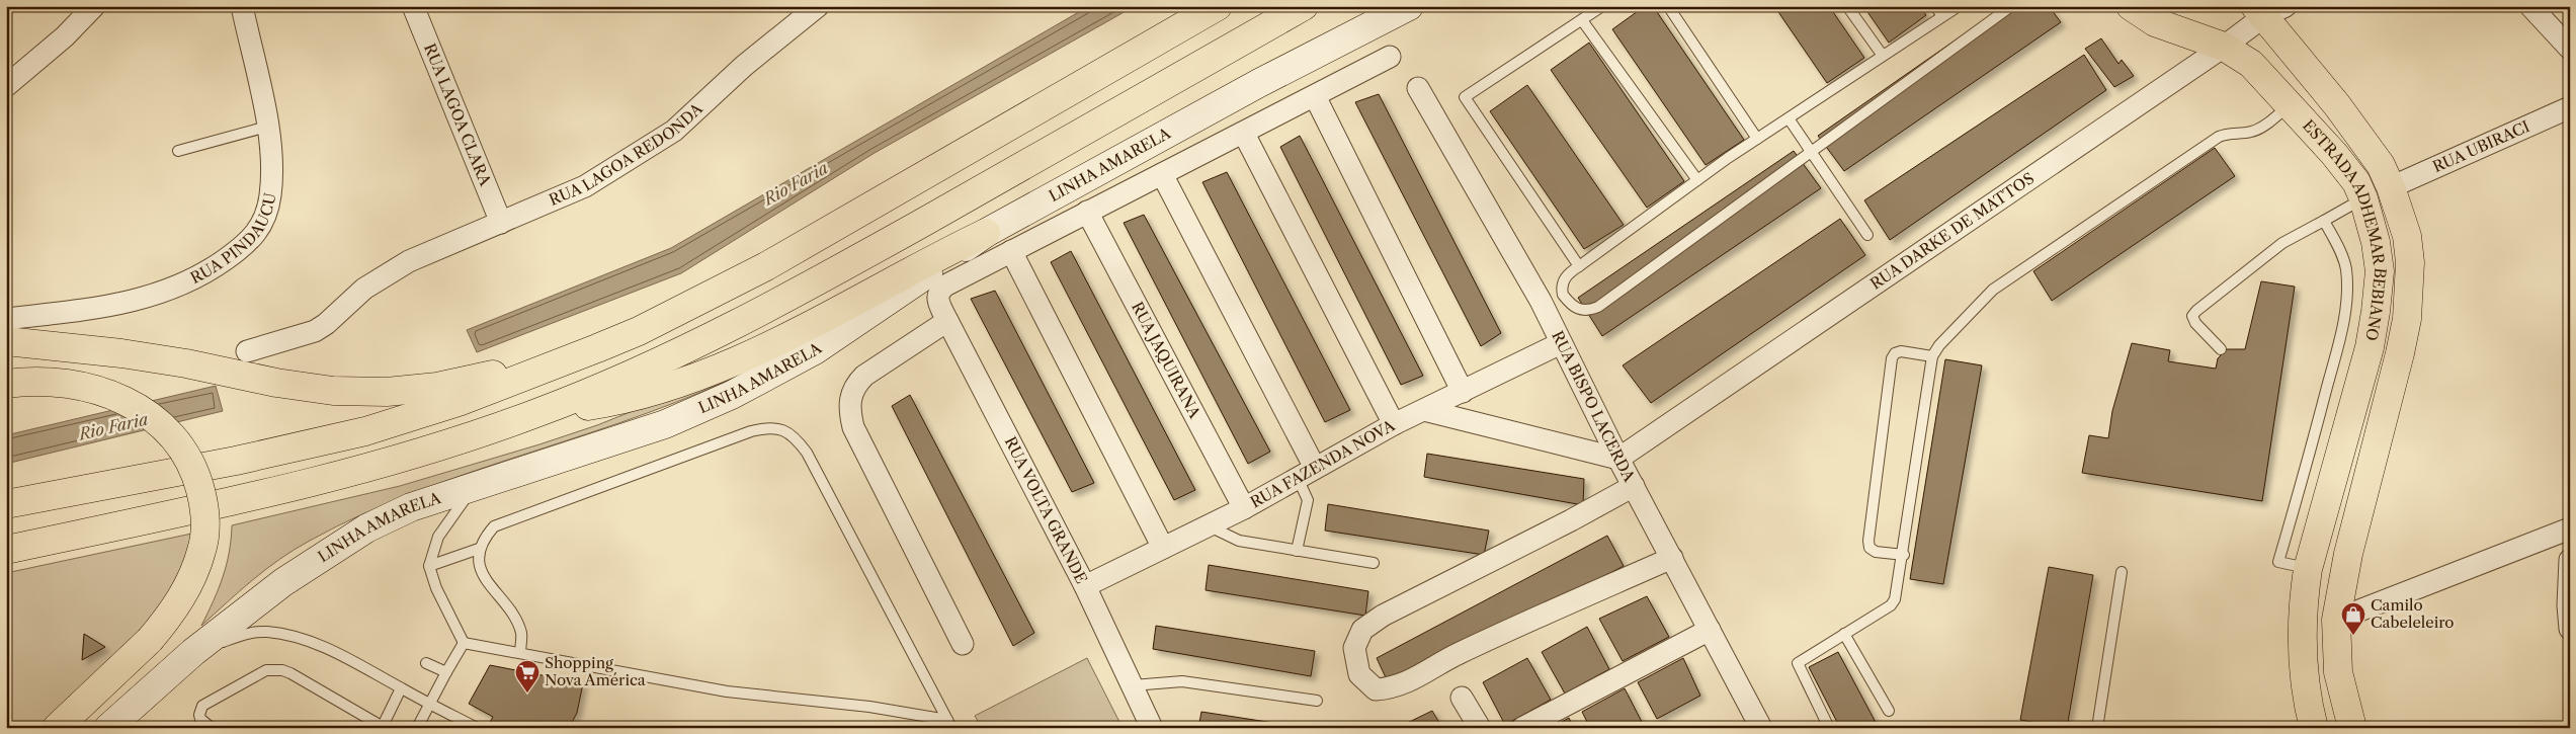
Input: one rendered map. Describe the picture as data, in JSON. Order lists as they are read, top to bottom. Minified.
{"streets":{"main road":["LINHA AMARELA","ESTRADA ADHEMAR BEBIANO"],"street":["RUA LAGOA CLARA","RUA UBIRACI","RUA LAGOA REDONDA","RUA DARKE DE MATTOS","RUA PINDAUCU","RUA JAQUIRANA","RUA BISPO LACERDA","RUA FAZENDA NOVA","RUA VOLTA GRANDE"]},"crossings":[["RUA LAGOA CLARA","RUA LAGOA REDONDA"],["RUA DARKE DE MATTOS","ESTRADA ADHEMAR BEBIANO"],["RUA DARKE DE MATTOS","RUA BISPO LACERDA"],["RUA JAQUIRANA","RUA FAZENDA NOVA"],["RUA BISPO LACERDA","RUA FAZENDA NOVA"],["RUA FAZENDA NOVA","RUA VOLTA GRANDE"]],"water":["Rio Faria"],"places":{"shop":["Camilo Cabeleleiro"],"supermarket":["Shopping Nova América"]}}
